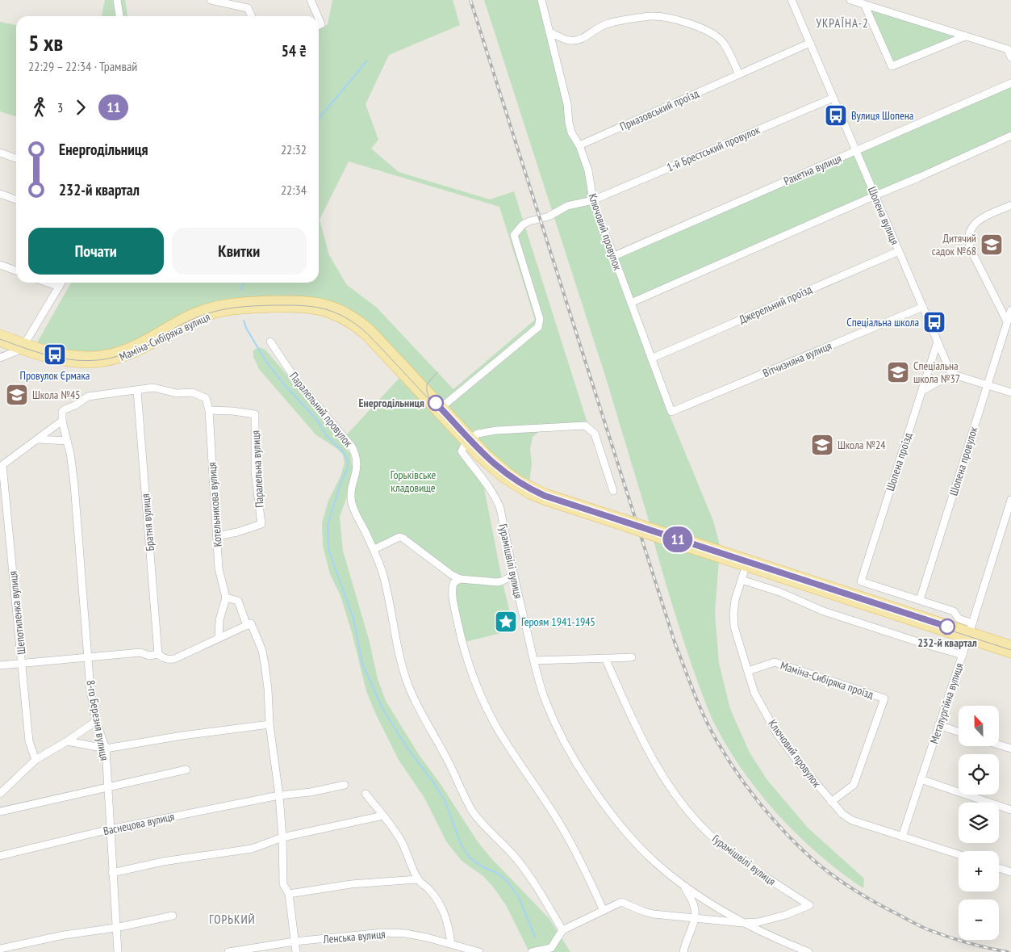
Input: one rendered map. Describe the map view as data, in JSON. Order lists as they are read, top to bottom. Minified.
{"streets":{"main road":["Маміна-Сибіряка вулиця"],"street":["Приазовський проїзд","1-й Брестський провулок","Ракетна вулиця","Шопена вулиця","Ключовий провулок","Джерельний проїзд","Вітчизняна вулиця","Паралельний провулок","Шопена провулок","Шопена проїзд","Паралельна вулиця","Котельникова вулиця","Братня вулиця","Гурамішвілі вулиця","Шепотиленка вулиця","Маміна-Сибіряка проїзд","Металургійна вулиця","8-го Березня вулиця","Васнецова вулиця","Ленська вулиця"]},"crossings":[["Приазовський проїзд","Шопена вулиця"],["Приазовський проїзд","Ключовий провулок"],["1-й Брестський провулок","Шопена вулиця"],["1-й Брестський провулок","Ключовий провулок"],["1-й Брестський провулок","Маміна-Сибіряка вулиця"],["Ракетна вулиця","Шопена вулиця"],["Ракетна вулиця","Ключовий провулок"],["Шопена вулиця","Джерельний проїзд"],["Шопена вулиця","Вітчизняна вулиця"],["Шопена вулиця","Шопена проїзд"],["Ключовий провулок","Джерельний проїзд"],["Ключовий провулок","Маміна-Сибіряка вулиця"],["Ключовий провулок","Вітчизняна вулиця"],["Ключовий провулок","Маміна-Сибіряка проїзд"],["Ключовий провулок","Металургійна вулиця"],["Маміна-Сибіряка вулиця","Гурамішвілі вулиця"],["Маміна-Сибіряка вулиця","Металургійна вулиця"],["Шопена провулок","Шопена проїзд"],["Паралельна вулиця","Котельникова вулиця"],["8-го Березня вулиця","Васнецова вулиця"]],"districts":["УКРАЇНА-2","ГОРЬКИЙ"],"parks":["Горьківське кладовище"],"places":{"bus stop":["Вулиця Шопена","Спеціальна школа","Провулок Єрмака"],"school or university":["Дитячий садок №68","Спеціальна школа №37","Школа №45","Школа №24"],"other":["Енергодільниця","232-й квартал"],"place":["Героям 1941-1945"]},"lines":["tram line 11"],"north":"top","page":{"on_map":"11","heading":["5 хв","22:29 – 22:34 · Трамвай","54 ₴"],"legs":["3","11"],"list":[{"name":"Енергодільниця","value":"22:32"},{"name":"232-й квартал","value":"22:34"}],"buttons":["Почати","Квитки"],"map_buttons":["+","−"]}}
